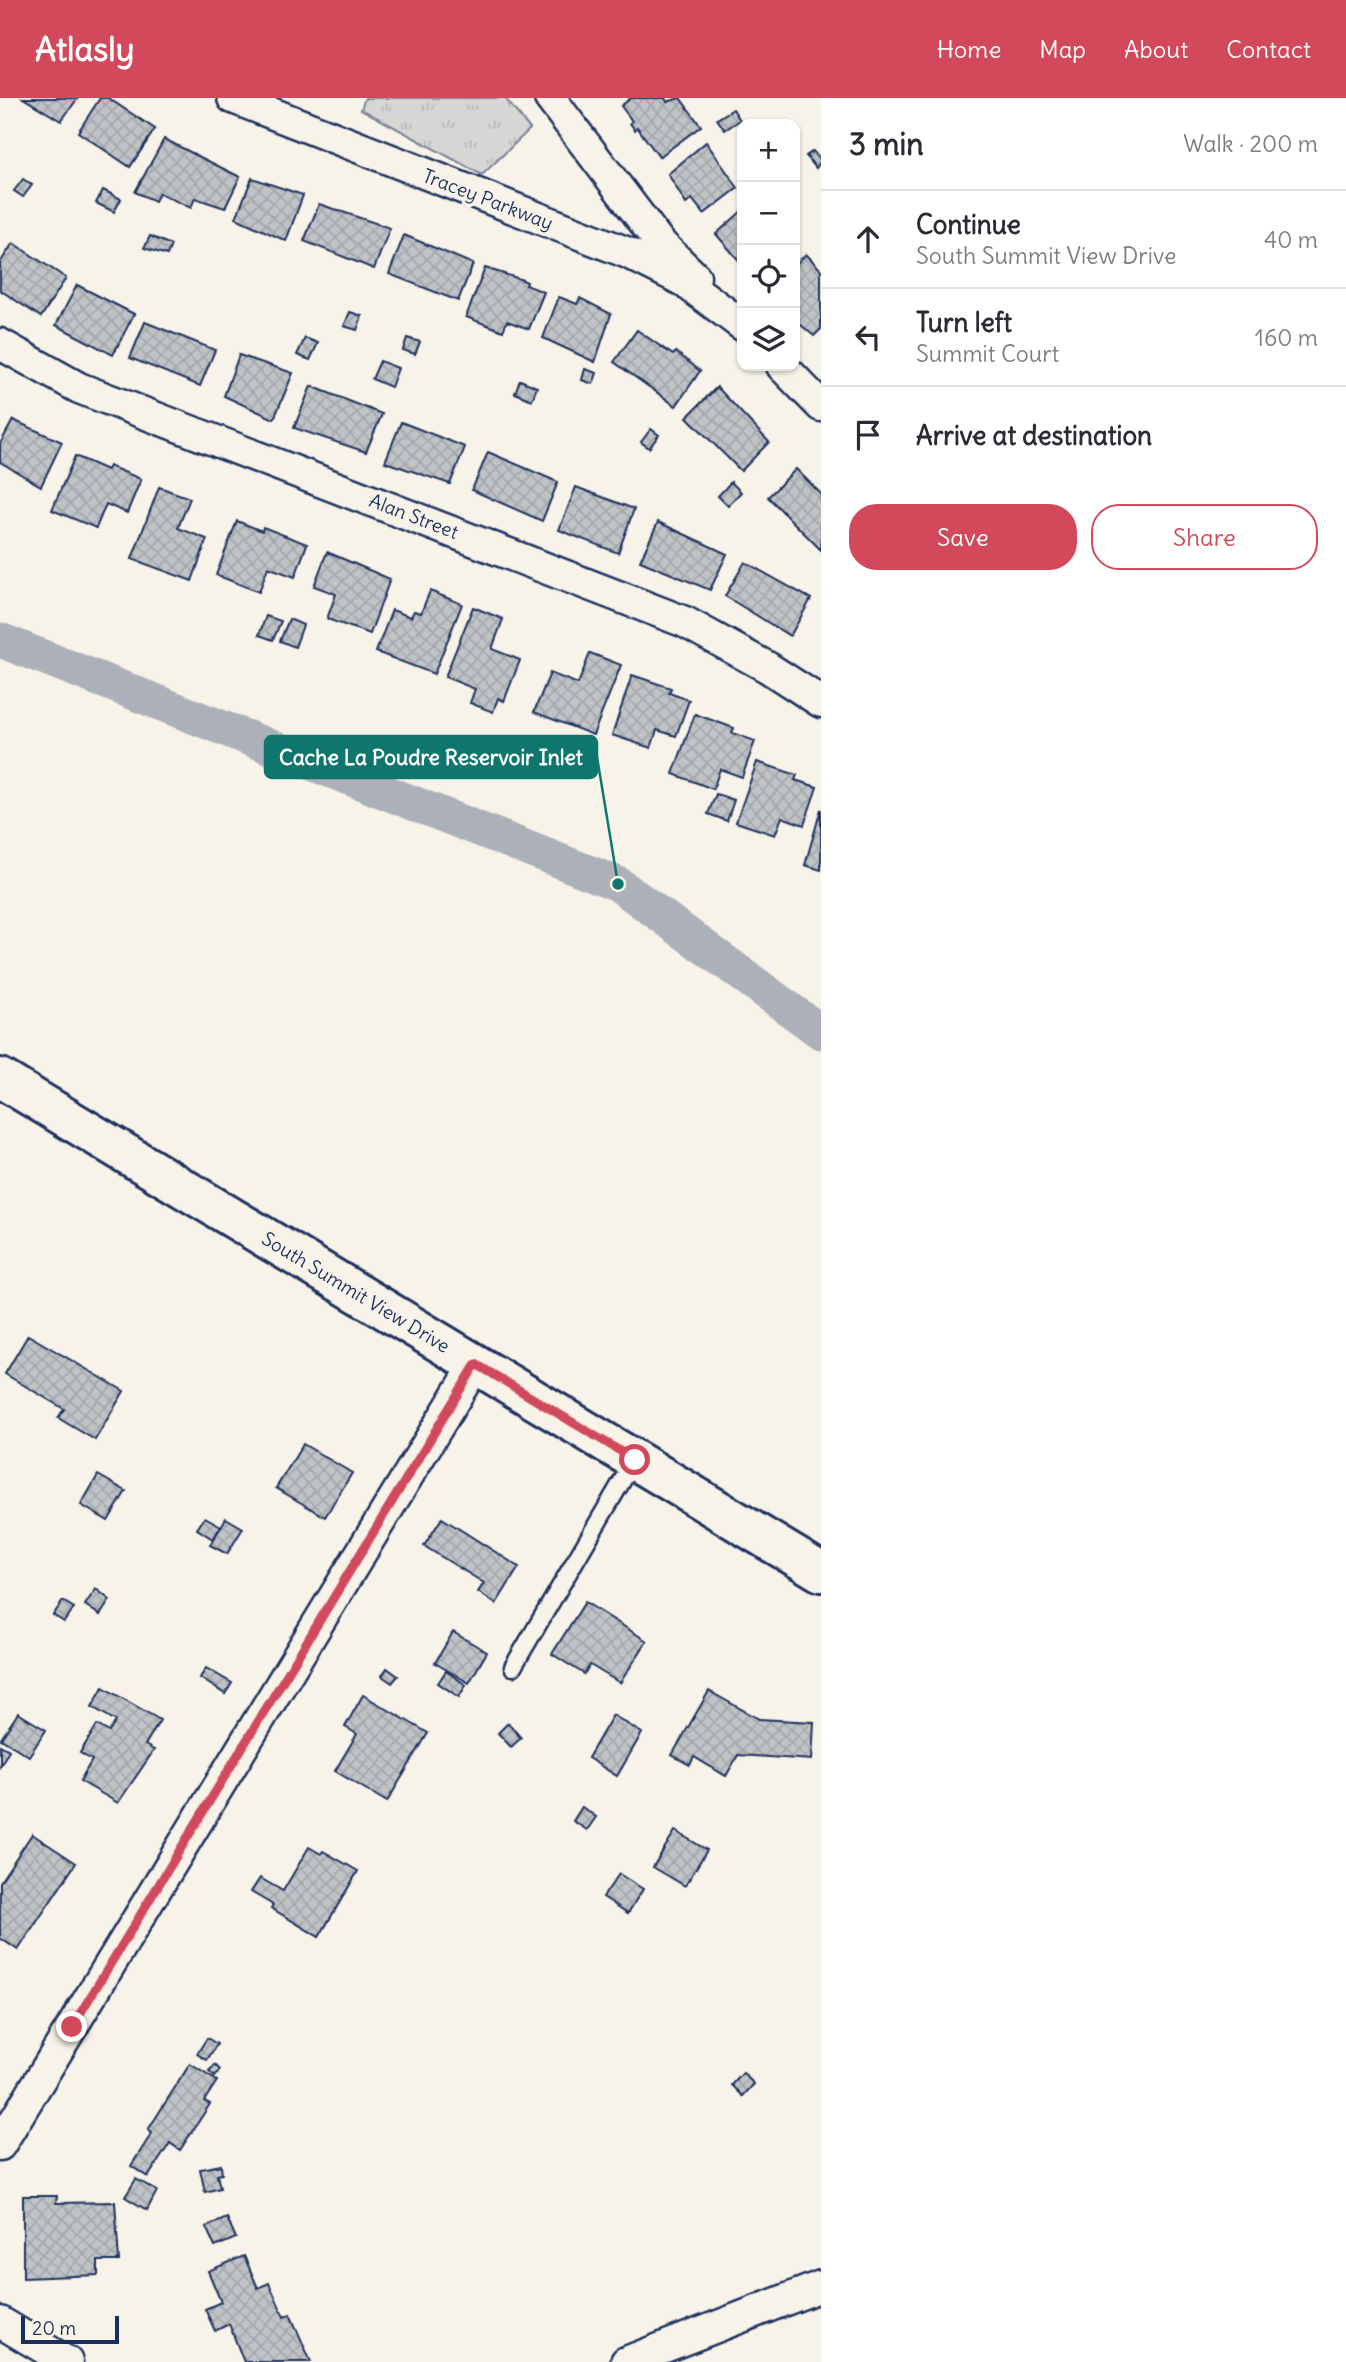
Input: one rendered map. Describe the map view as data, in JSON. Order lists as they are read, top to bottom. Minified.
{"streets":{"street":["Tracey Parkway","Alan Street","South Summit View Drive"]},"places":["Cache La Poudre Reservoir Inlet"],"scale_bar":"20 m","page":{"header":"Atlasly","nav":["Home","Map","About","Contact"],"heading":["3 min","Walk · 200 m"],"map_buttons":["+","−"],"list":[["Continue","South Summit View Drive","40 m"],["Turn left","Summit Court","160 m"],"Arrive at destination"],"buttons":["Save","Share"],"scale":"20 m"}}
